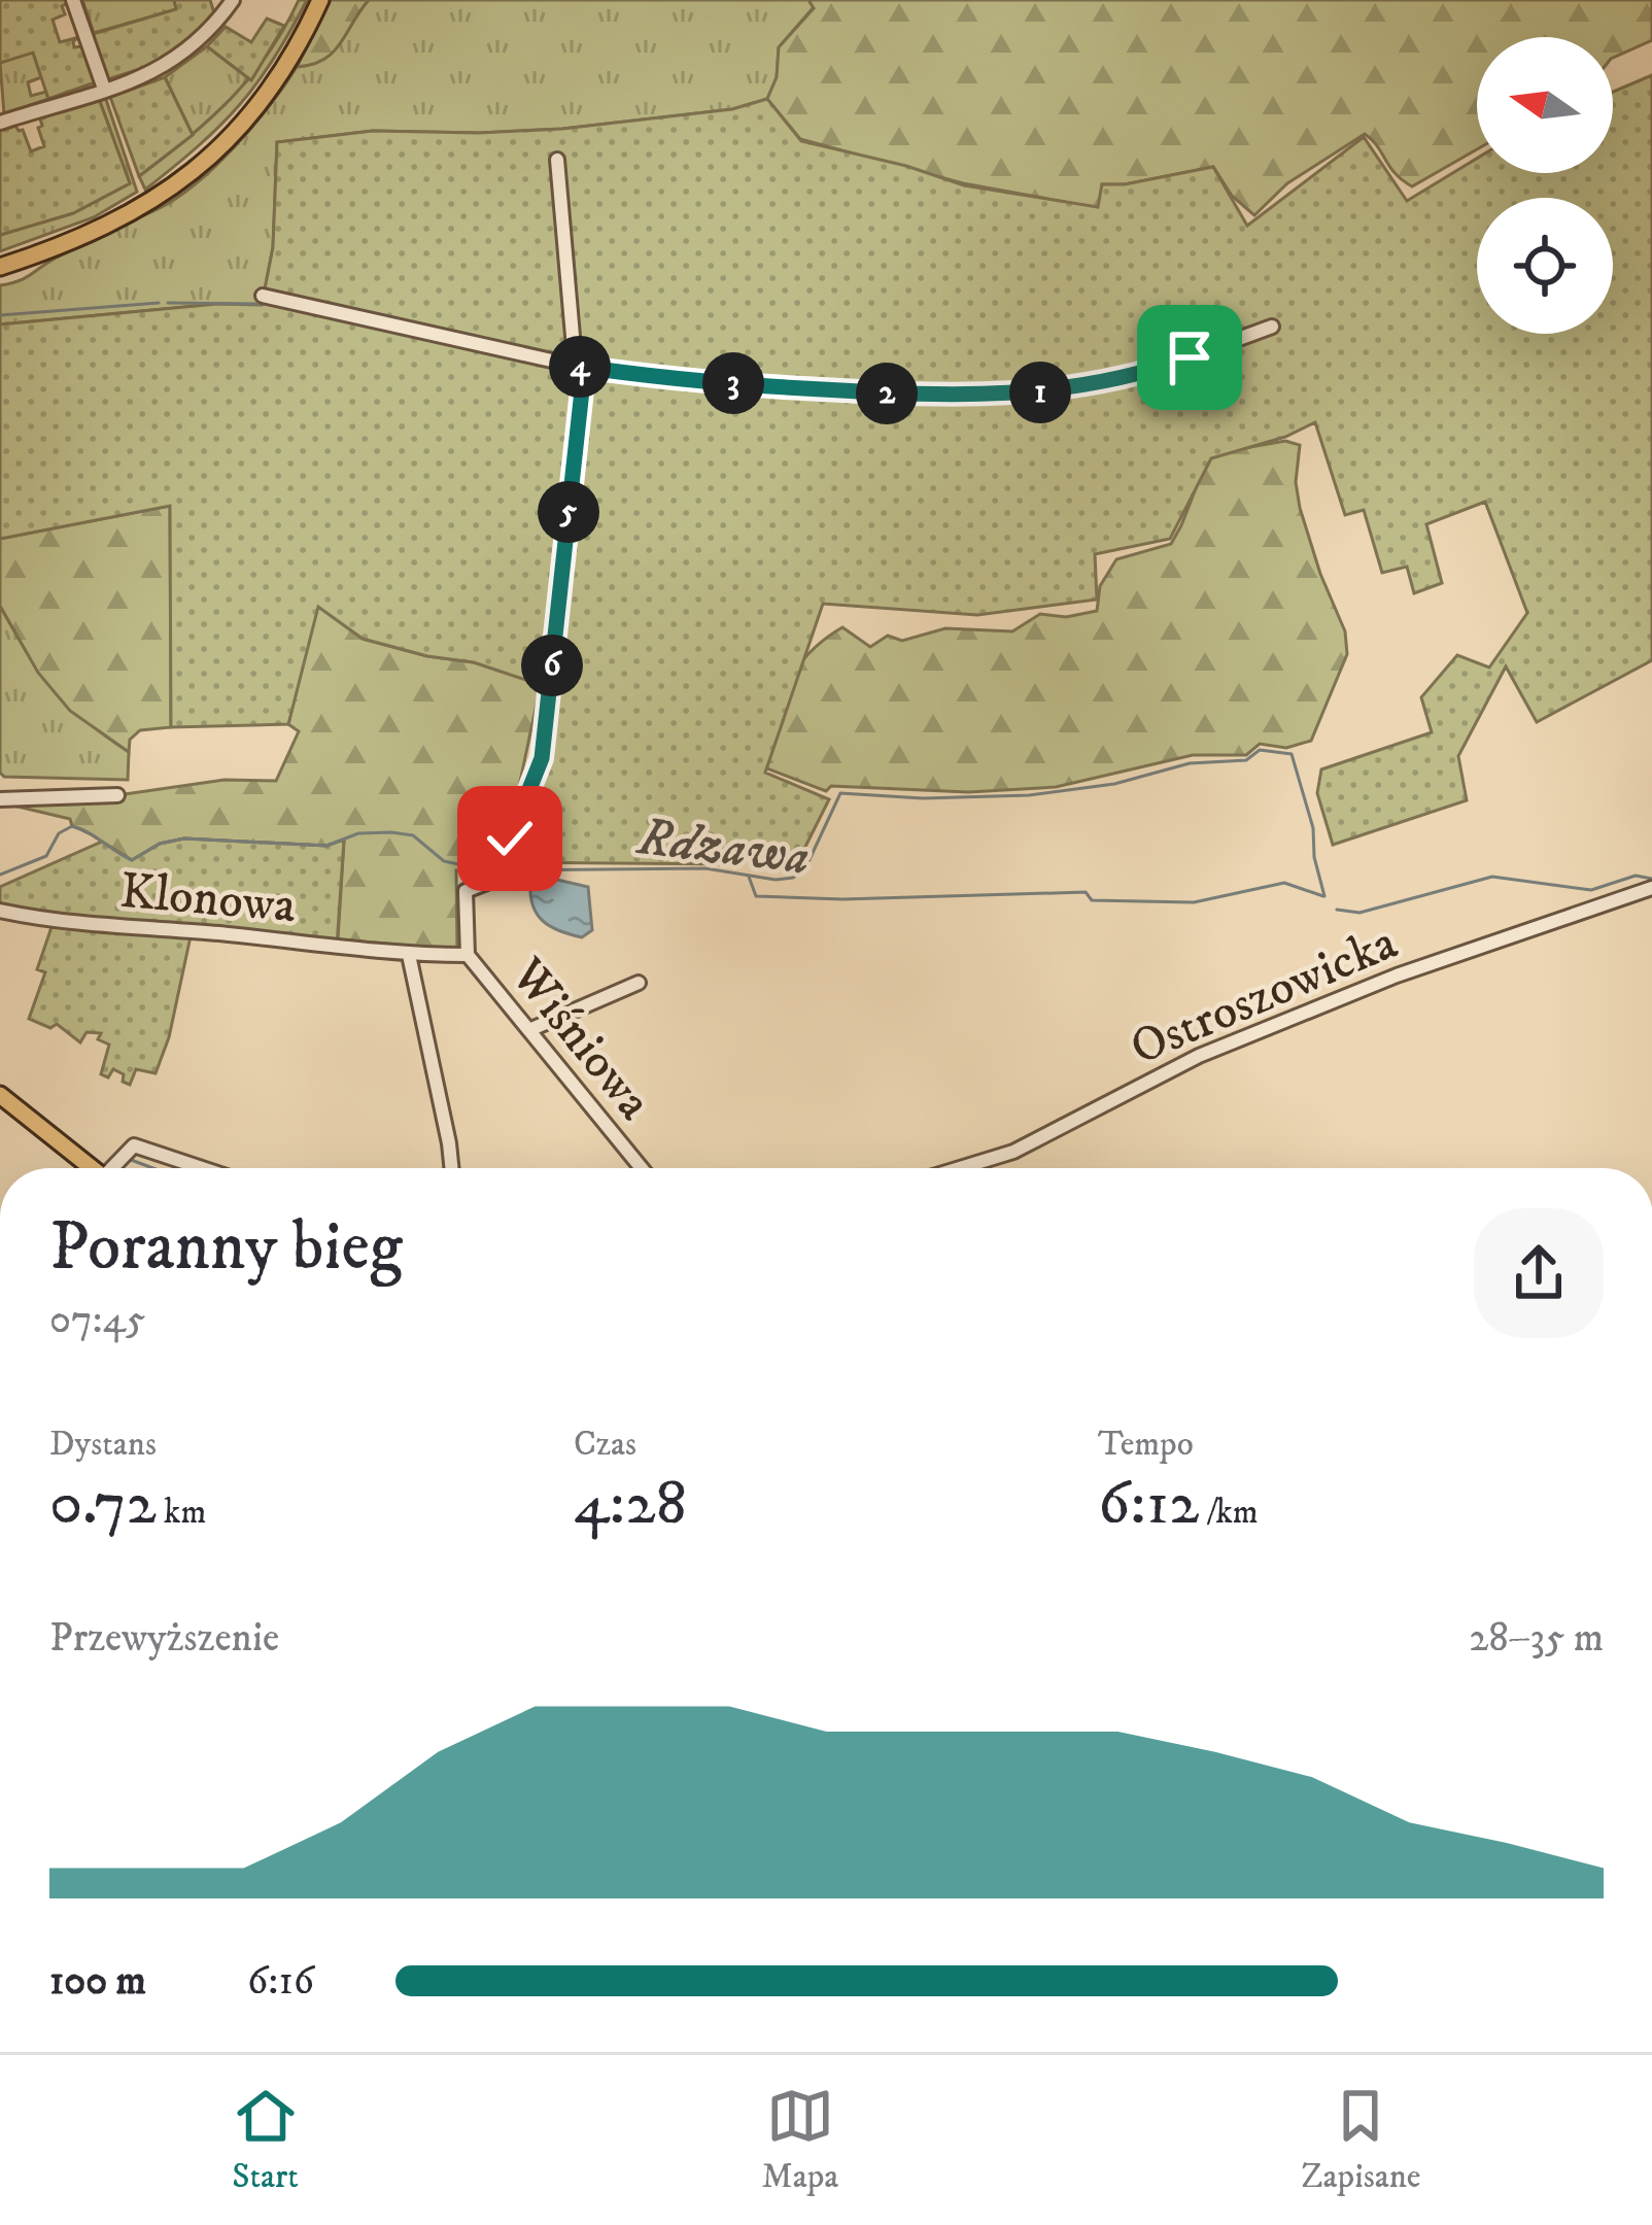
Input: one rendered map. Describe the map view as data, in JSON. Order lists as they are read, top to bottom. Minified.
{"streets":{"street":["Klonowa","Ostroszowicka","Wiśniowa"]},"crossings":[["Klonowa","Wiśniowa"]],"water":["Rdzawa"],"north":"left","page":{"pins":["4","3","1","2","5","6"],"heading":["Poranny bieg","07:45"],"stats":[["Dystans","0.72 km"],["Czas","4:28"],["Tempo","6:12 /km"]],"chart":["Przewyższenie","28–35 m"],"list":[{"name":"100 m","note":"6:16"}],"tabs":["Start","Mapa","Zapisane"]}}
